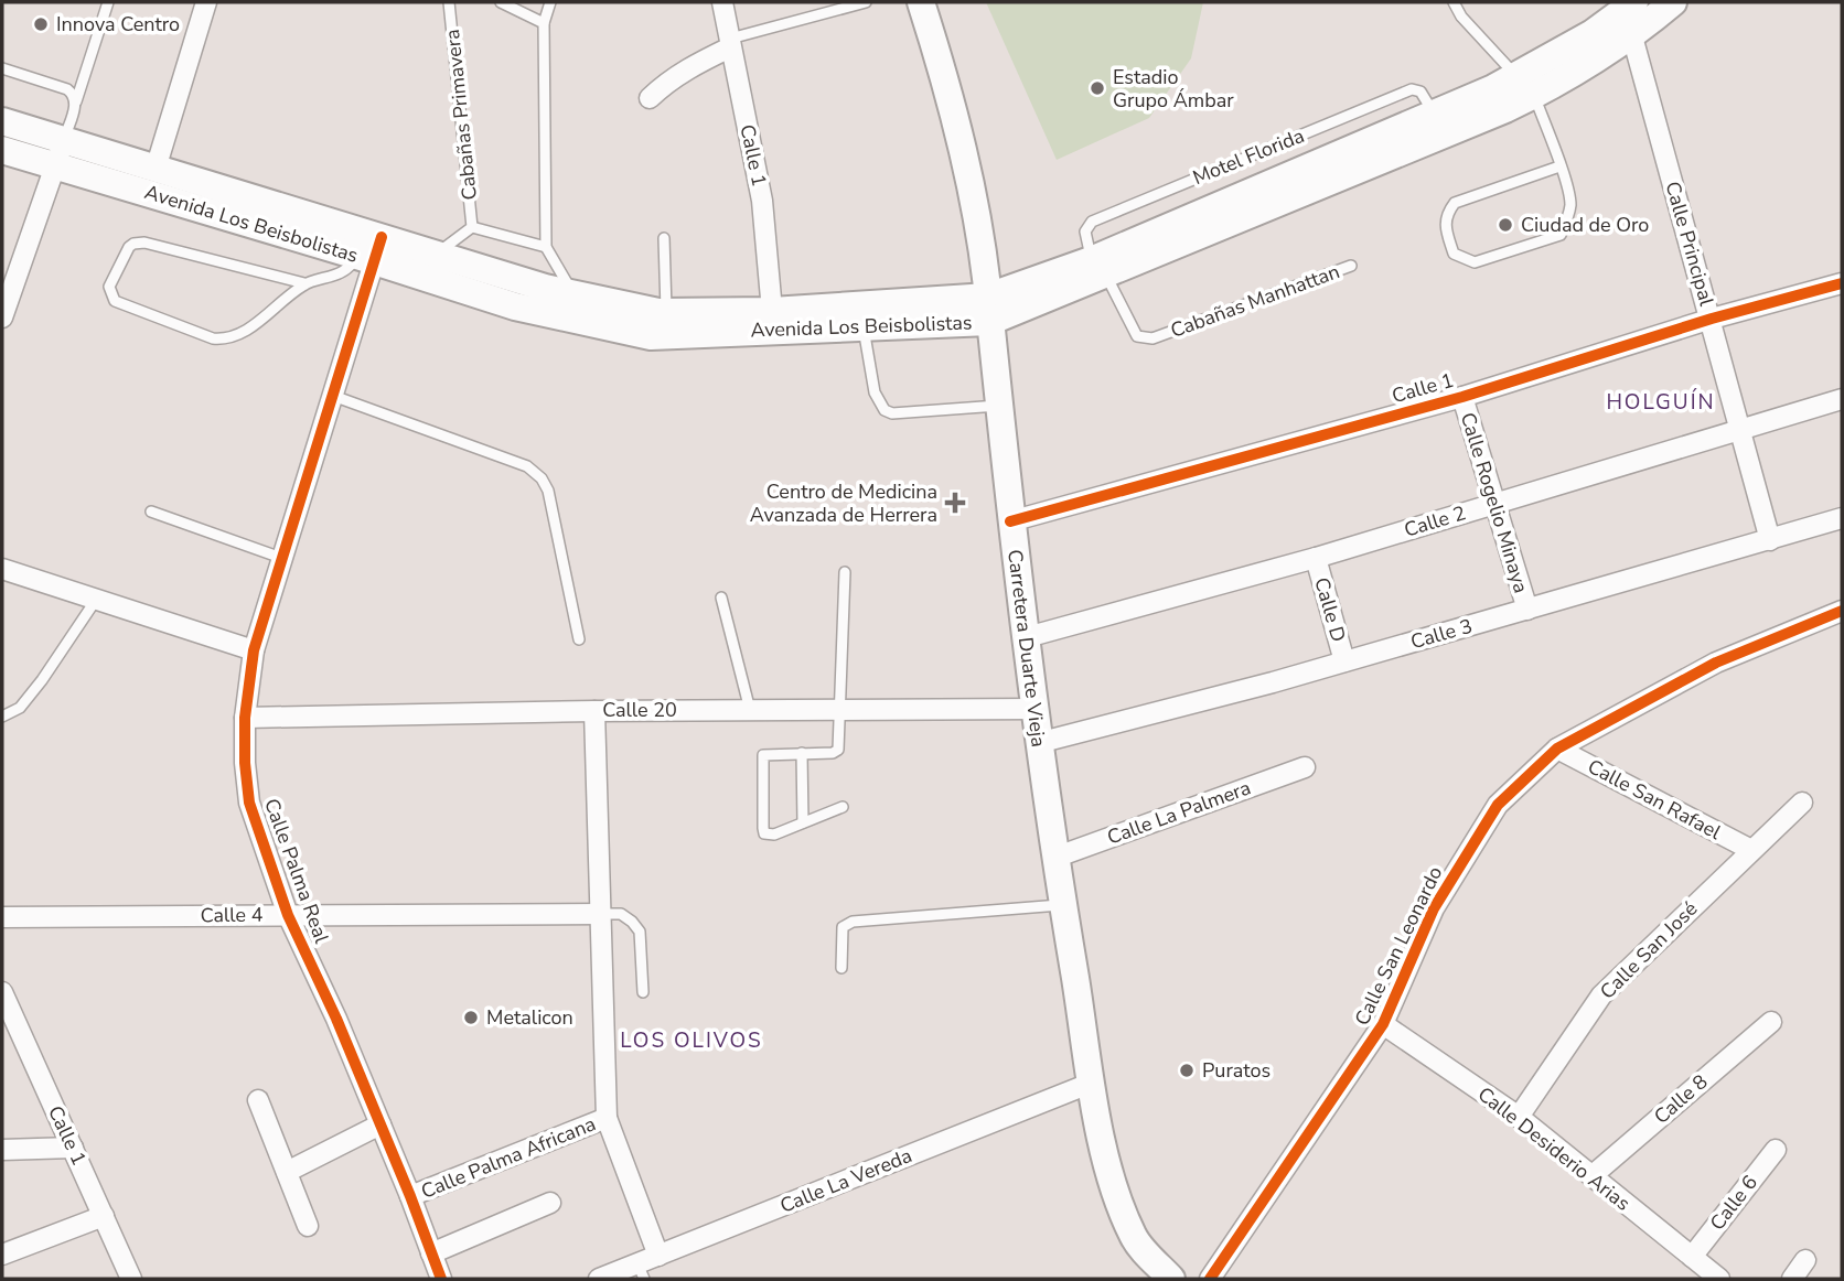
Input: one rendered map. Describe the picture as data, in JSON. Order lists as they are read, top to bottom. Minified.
{"streets":{"main road":["Avenida Los Beisbolistas","Carretera Duarte Vieja"],"street":["Calle 1","Calle Principal","Calle Rogelio Minaya","Calle 2","Calle D","Calle 3","Calle 20","Calle San Rafael","Calle La Palmera","Calle Palma Real","Calle 4","Calle San Leonardo","Calle San José","Calle 8","Calle Desiderio Arias","Calle Palma Africana","Calle La Vereda","Calle 6"],"lane":["Cabañas Primavera","Cabañas Manhattan"]},"crossings":[["Cabañas Primavera","Avenida Los Beisbolistas"],["Calle 1","Avenida Los Beisbolistas"],["Calle 1","Calle Principal"],["Calle 1","Calle Rogelio Minaya"],["Calle 1","Carretera Duarte Vieja"],["Avenida Los Beisbolistas","Calle Principal"],["Avenida Los Beisbolistas","Cabañas Manhattan"],["Avenida Los Beisbolistas","Carretera Duarte Vieja"],["Avenida Los Beisbolistas","Calle Palma Real"],["Calle Principal","Calle 2"],["Calle Principal","Calle 3"],["Calle Rogelio Minaya","Calle 2"],["Calle Rogelio Minaya","Calle 3"],["Calle 2","Calle D"],["Calle 2","Carretera Duarte Vieja"],["Calle D","Calle 3"],["Calle 3","Carretera Duarte Vieja"],["Carretera Duarte Vieja","Calle 20"],["Carretera Duarte Vieja","Calle La Palmera"],["Carretera Duarte Vieja","Calle La Vereda"],["Calle 20","Calle Palma Real"],["Calle San Rafael","Calle San Leonardo"],["Calle San Rafael","Calle San José"],["Calle Palma Real","Calle 4"],["Calle Palma Real","Calle Palma Africana"],["Calle San Leonardo","Calle Desiderio Arias"],["Calle San José","Calle Desiderio Arias"],["Calle 8","Calle Desiderio Arias"],["Calle Desiderio Arias","Calle 6"]],"districts":["HOLGUÍN","LOS OLIVOS"],"places":{"other":["Innova Centro","Estadio Grupo Ámbar","Ciudad de Oro","Metalicon","Puratos"],"health":["Centro de Medicina Avanzada de Herrera"]}}
